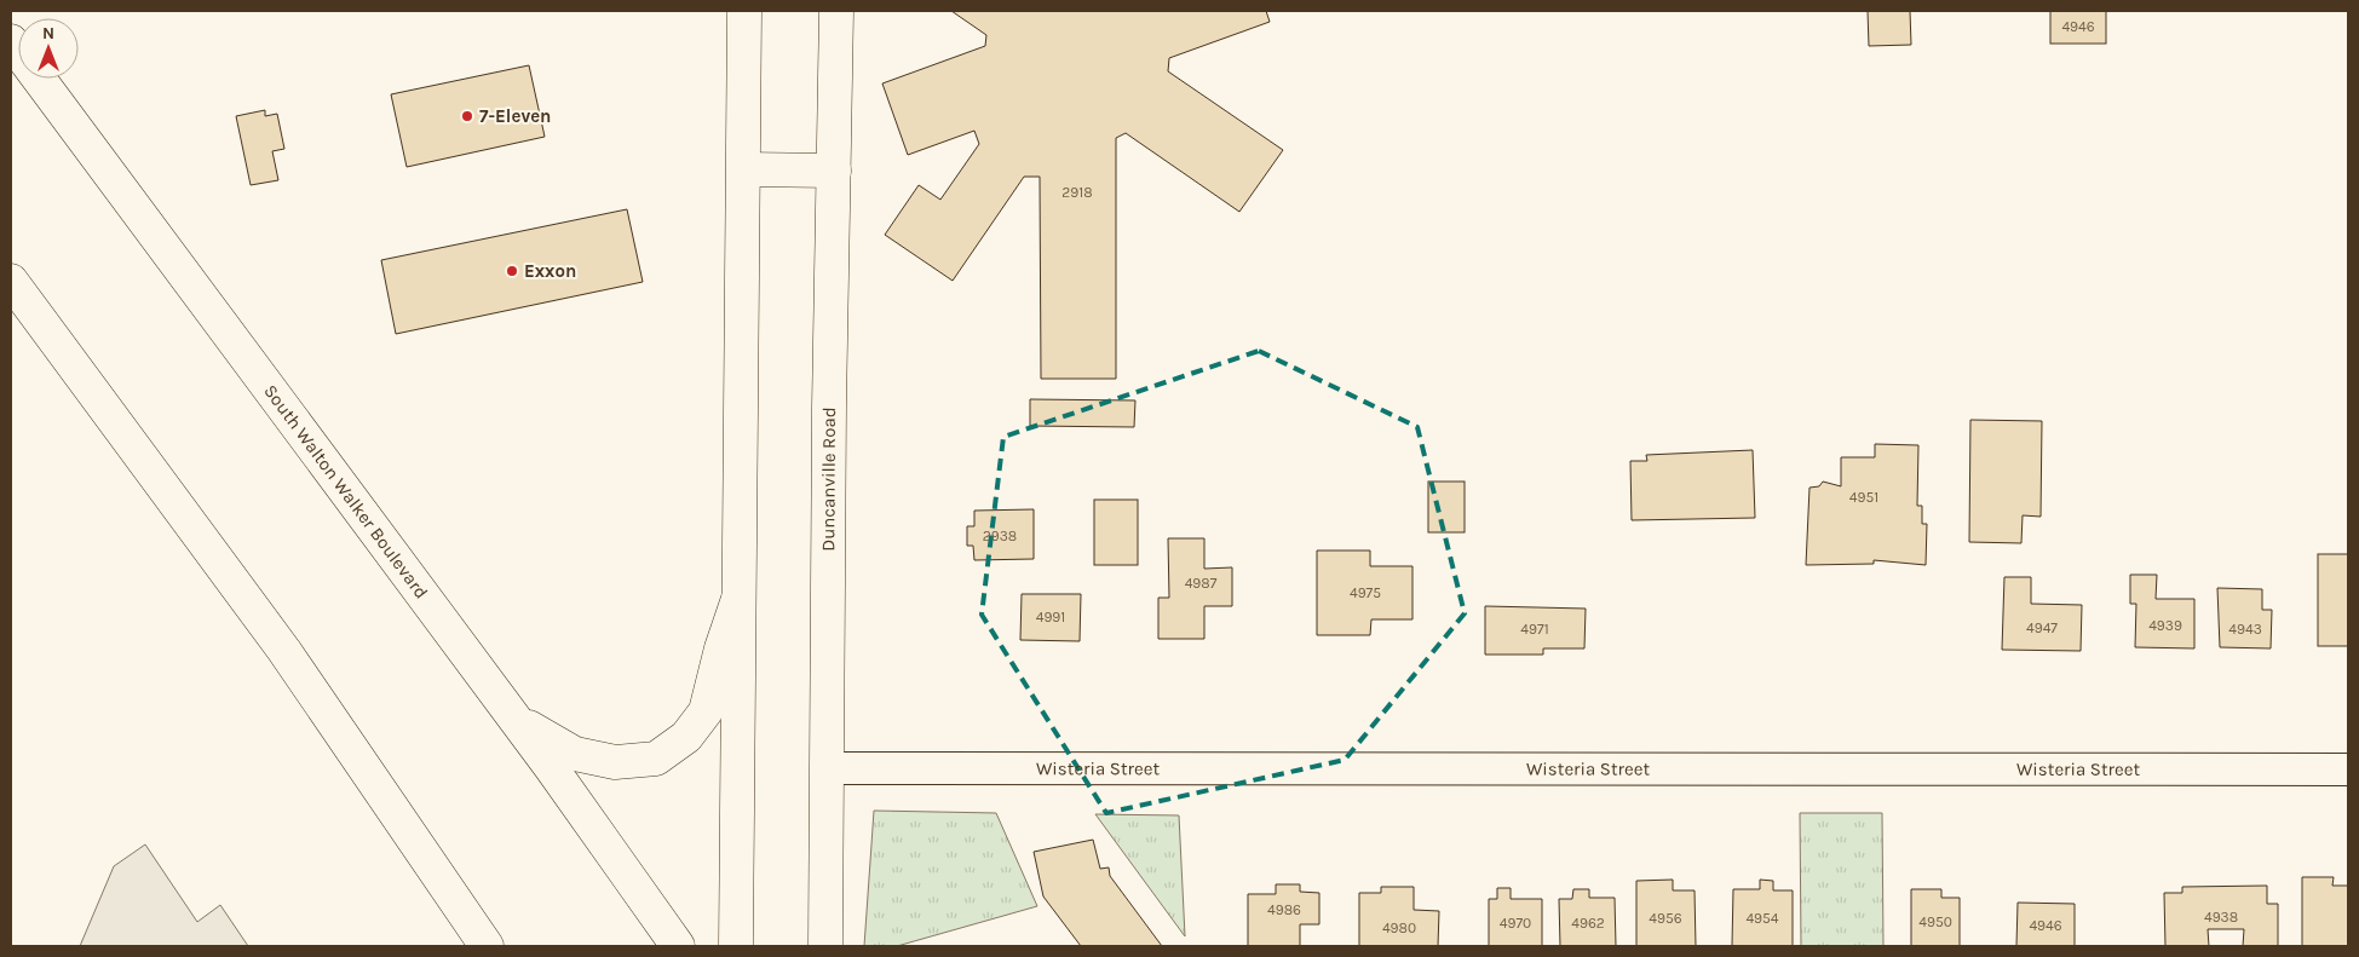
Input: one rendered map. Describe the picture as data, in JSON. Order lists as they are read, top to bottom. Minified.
{"streets":{"main road":["Duncanville Road","South Walton Walker Boulevard"],"street":["Wisteria Street"]},"crossings":[["Duncanville Road","Wisteria Street"]],"places":["7-Eleven","Exxon"],"house_numbers":["4946","2918","4951","2938","4987","4975","4991","4939","4947","4971","4943","4986","4938","4956","4954","4950","4970","4962","4946","4980"],"north":"top"}
